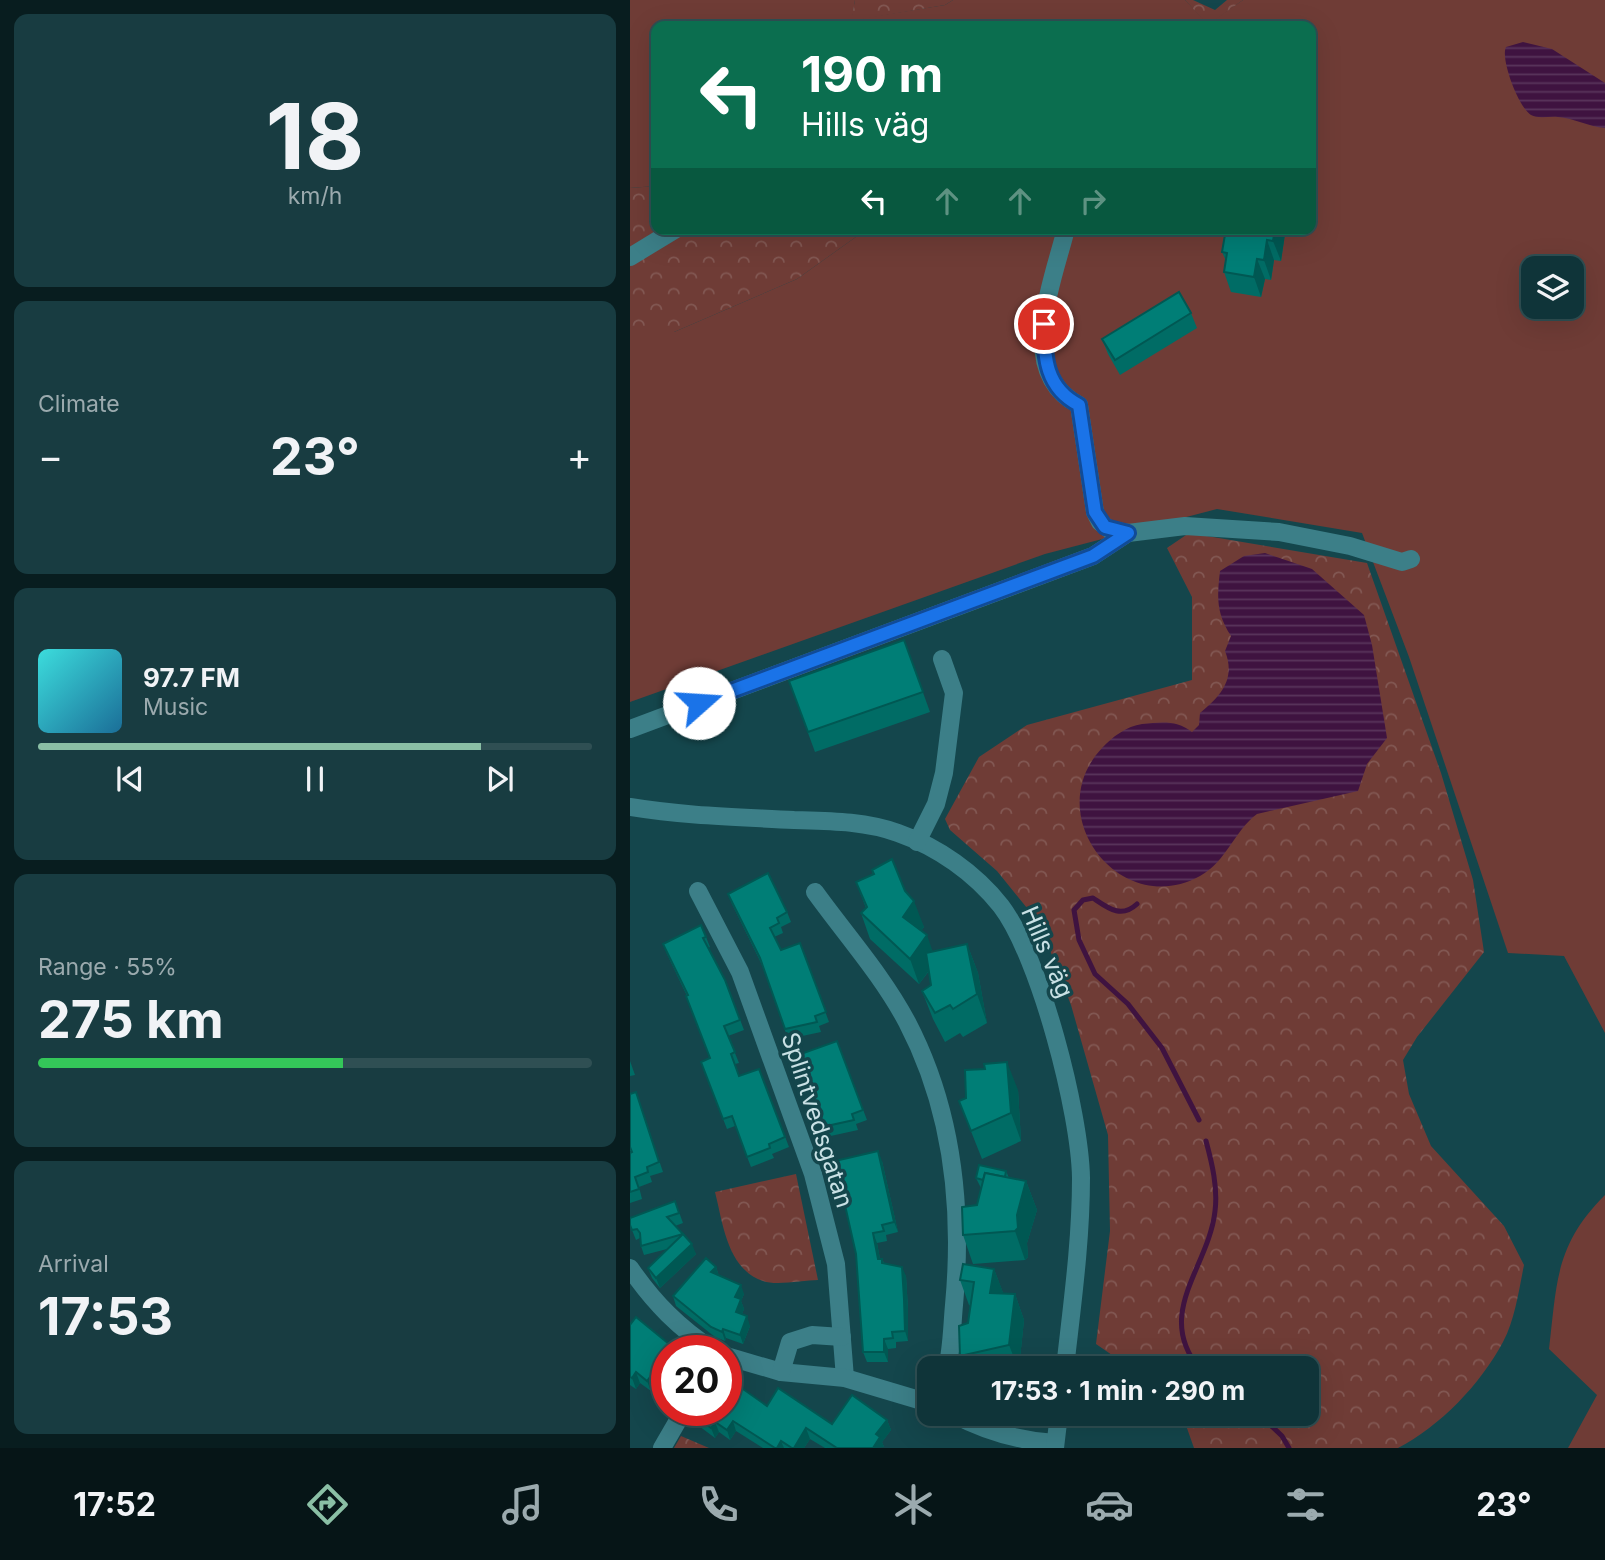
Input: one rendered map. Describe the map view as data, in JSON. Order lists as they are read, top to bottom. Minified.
{"streets":{"street":["Hills väg","Splintvedsgatan"]},"page":{"tile":[["18","km/h"],"Climate",["Range · 55%","275 km"],["Arrival","17:53"]],"turn":["190 m","Hills väg"],"heat":["−","23°","+"],"song":["97.7 FM","Music"],"limit":"20","trip":"17:53 · 1 min · 290 m","tabs":["17:52","23°"]}}
